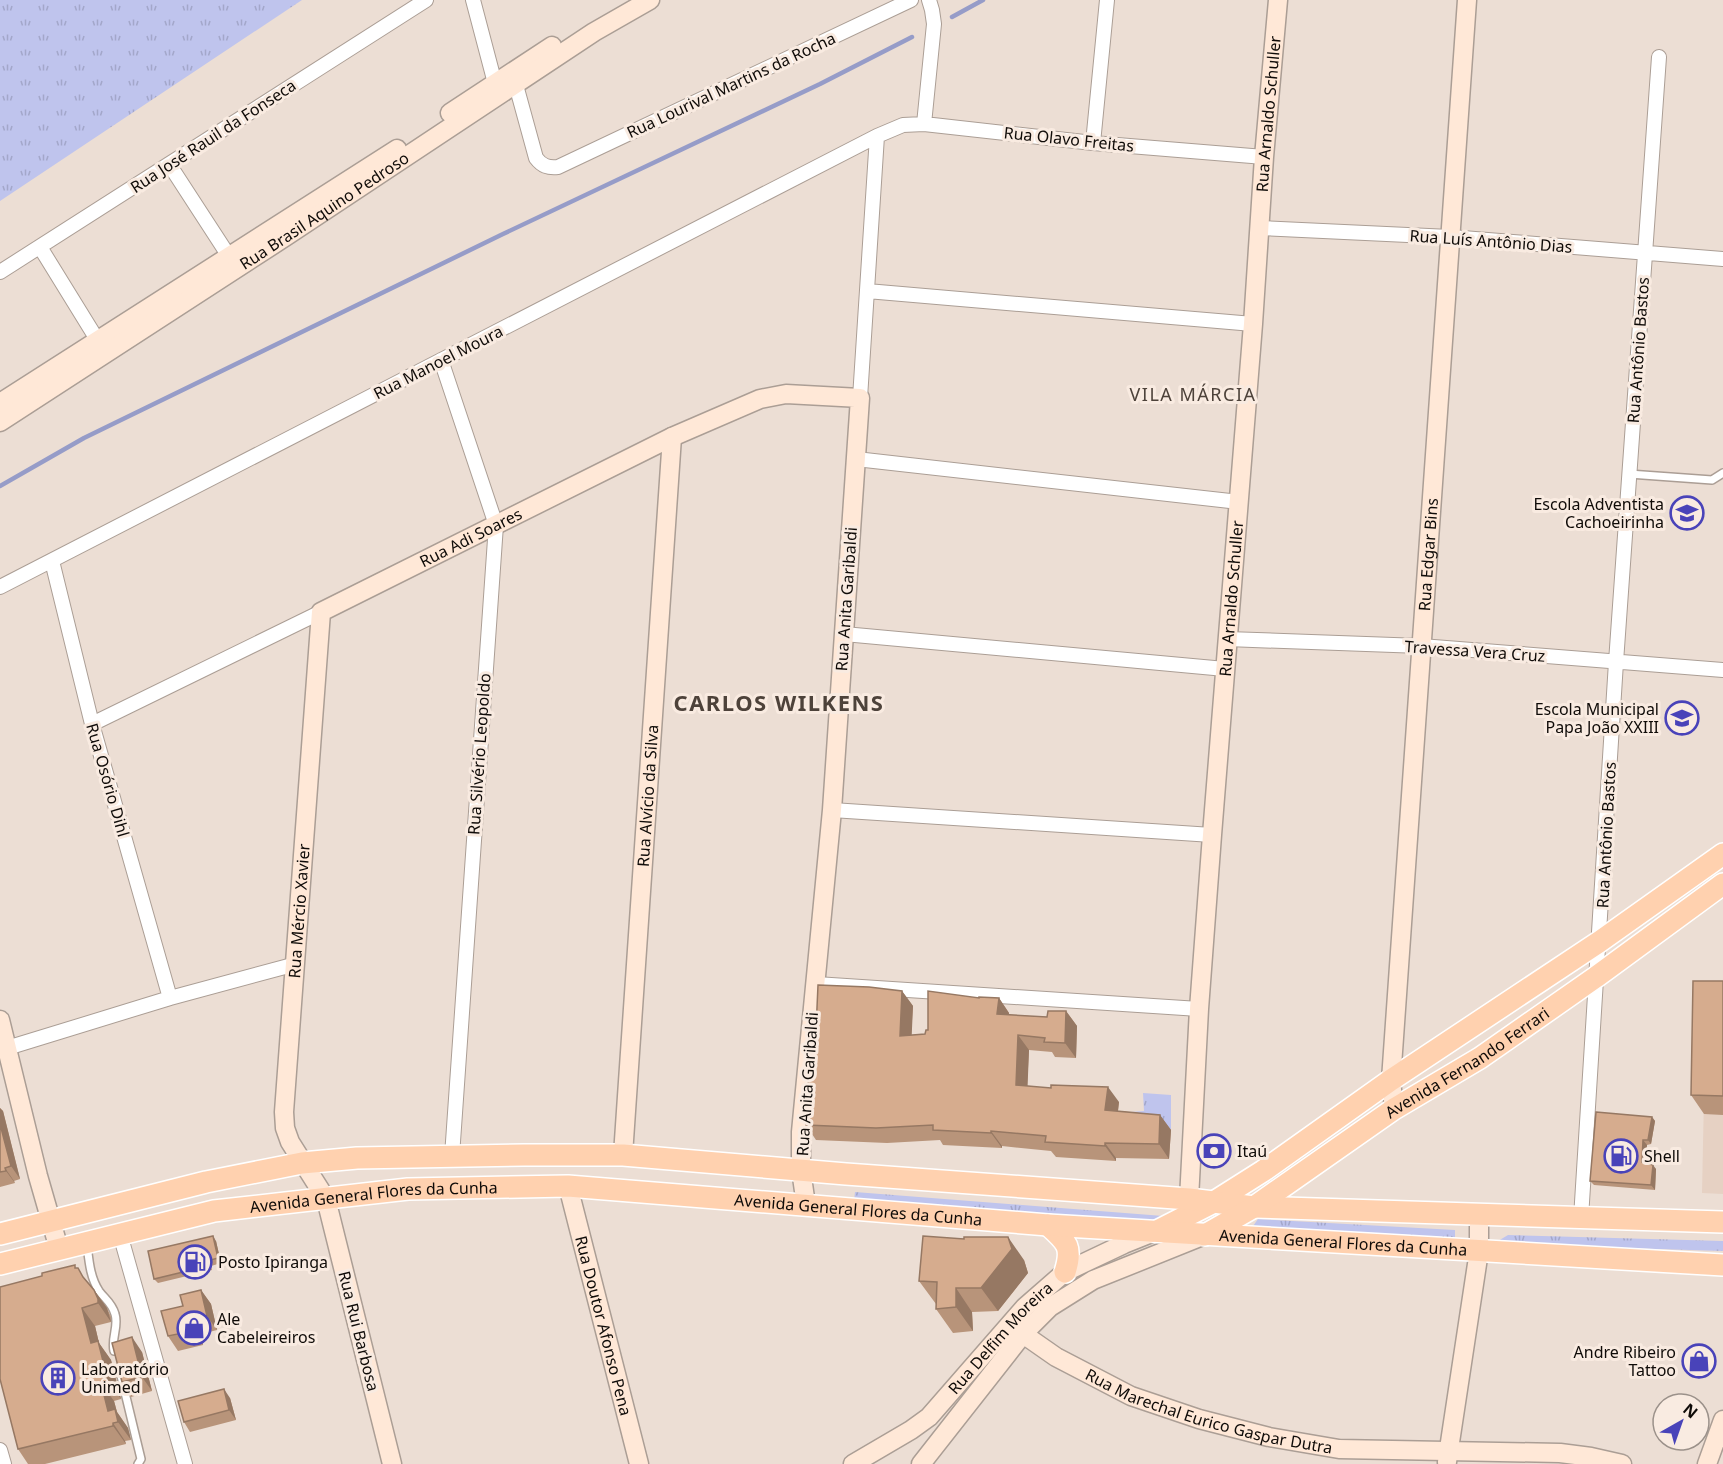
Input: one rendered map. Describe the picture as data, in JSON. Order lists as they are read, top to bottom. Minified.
{"streets":{"main road":["Avenida Fernando Ferrari","Avenida General Flores da Cunha"],"street":["Rua Lourival Martins da Rocha","Rua Arnaldo Schuller","Rua José Rauil da Fonseca","Rua Olavo Freitas","Rua Brasil Aquino Pedroso","Rua Luís Antônio Dias","Rua Antônio Bastos","Rua Manoel Moura","Rua Adi Soares","Rua Edgar Bins","Rua Anita Garibaldi","Travessa Vera Cruz","Rua Silvério Leopoldo","Rua Osório Dihl","Rua Alvício da Silva","Rua Mércio Xavier","Rua Doutor Afonso Pena","Rua Rui Barbosa","Rua Delfim Moreira","Rua Marechal Eurico Gaspar Dutra"]},"crossings":[["Rua Lourival Martins da Rocha","Rua Brasil Aquino Pedroso"],["Rua Arnaldo Schuller","Rua Olavo Freitas"],["Rua Arnaldo Schuller","Rua Luís Antônio Dias"],["Rua Arnaldo Schuller","Travessa Vera Cruz"],["Rua Arnaldo Schuller","Avenida General Flores da Cunha"],["Rua Olavo Freitas","Rua Manoel Moura"],["Rua Olavo Freitas","Rua Anita Garibaldi"],["Rua Luís Antônio Dias","Rua Antônio Bastos"],["Rua Luís Antônio Dias","Rua Edgar Bins"],["Rua Antônio Bastos","Travessa Vera Cruz"],["Rua Antônio Bastos","Avenida Fernando Ferrari"],["Rua Antônio Bastos","Avenida General Flores da Cunha"],["Rua Manoel Moura","Rua Anita Garibaldi"],["Rua Manoel Moura","Rua Silvério Leopoldo"],["Rua Manoel Moura","Rua Osório Dihl"],["Rua Adi Soares","Rua Anita Garibaldi"],["Rua Adi Soares","Rua Silvério Leopoldo"],["Rua Adi Soares","Rua Osório Dihl"],["Rua Adi Soares","Rua Alvício da Silva"],["Rua Adi Soares","Rua Mércio Xavier"],["Rua Edgar Bins","Travessa Vera Cruz"],["Rua Edgar Bins","Avenida Fernando Ferrari"],["Rua Anita Garibaldi","Avenida General Flores da Cunha"],["Rua Silvério Leopoldo","Avenida General Flores da Cunha"],["Rua Alvício da Silva","Avenida General Flores da Cunha"],["Rua Mércio Xavier","Avenida General Flores da Cunha"],["Rua Mércio Xavier","Rua Rui Barbosa"],["Avenida Fernando Ferrari","Avenida General Flores da Cunha"],["Avenida Fernando Ferrari","Rua Delfim Moreira"],["Avenida General Flores da Cunha","Rua Doutor Afonso Pena"],["Avenida General Flores da Cunha","Rua Rui Barbosa"],["Avenida General Flores da Cunha","Rua Delfim Moreira"]],"districts":["VILA MÁRCIA","CARLOS WILKENS"],"places":{"school or university":["Escola Adventista Cachoeirinha","Escola Municipal Papa João XXIII"],"bank":["Itaú"],"fuel station":["Shell","Posto Ipiranga"],"shop":["Ale Cabeleireiros","Andre Ribeiro Tattoo"],"building":["Laboratório Unimed"]},"north":"top right"}
